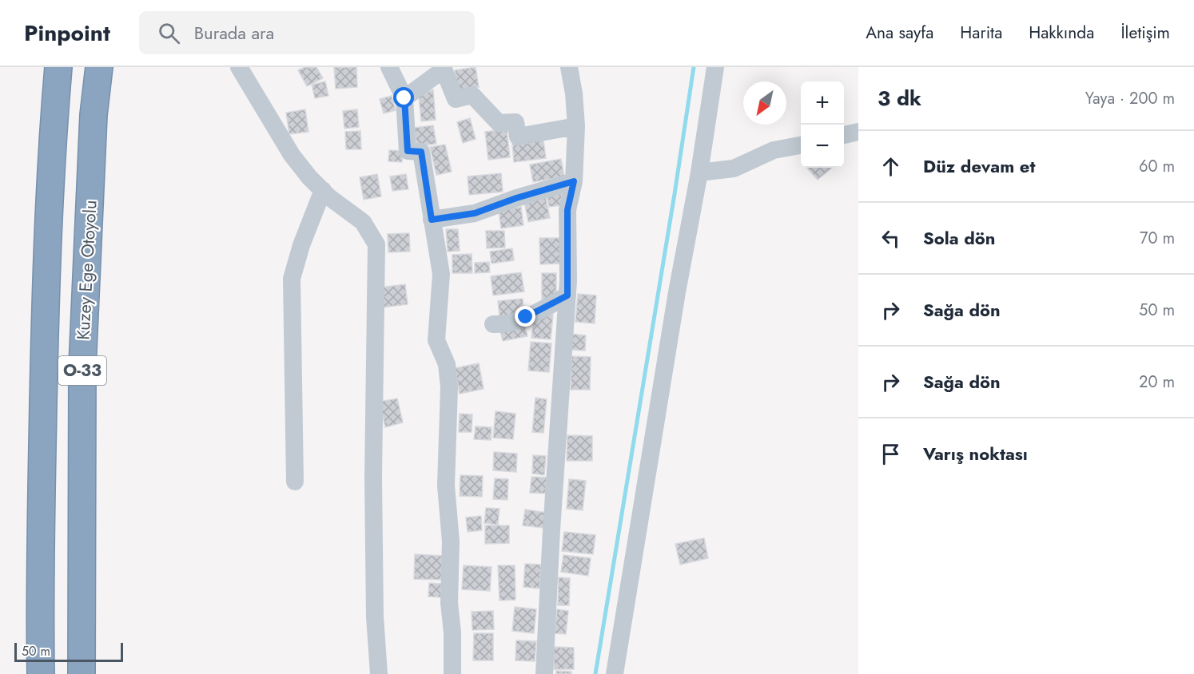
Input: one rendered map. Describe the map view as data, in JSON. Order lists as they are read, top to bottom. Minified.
{"streets":{"highway":["Kuzey Ege Otoyolu","O-33"]},"scale_bar":"50 m","north":"bottom left","page":{"header":"Pinpoint","search":"Burada ara","nav":["Ana sayfa","Harita","Hakkında","İletişim"],"heading":["3 dk","Yaya · 200 m"],"map_buttons":["+","−"],"list":[["Düz devam et","60 m"],["Sola dön","70 m"],["Sağa dön","50 m"],["Sağa dön","20 m"],"Varış noktası"],"scale":"50 m"}}
